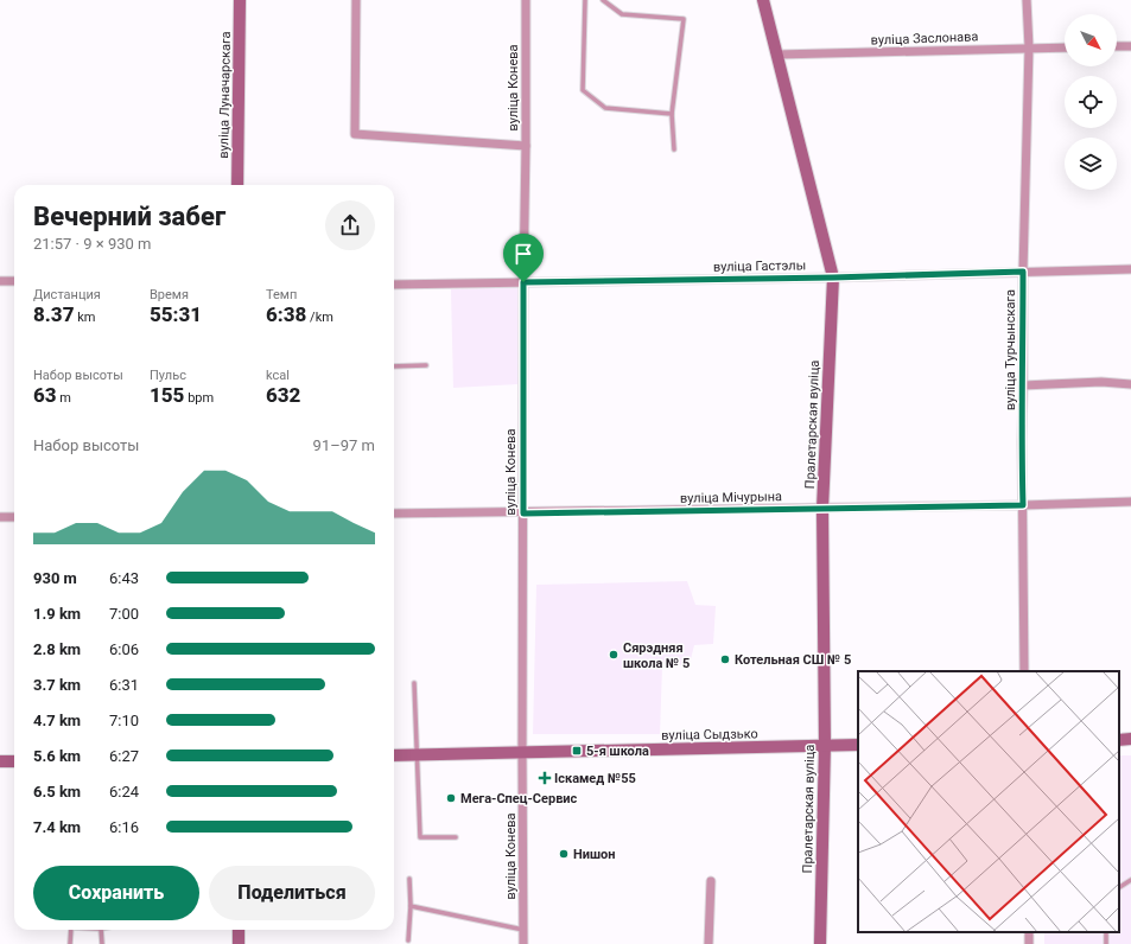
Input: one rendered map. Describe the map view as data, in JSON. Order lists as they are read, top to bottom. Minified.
{"streets":{"street":["вуліца Заслонава","вуліца Конева","вуліца Луначарскага","вуліца Гастэлы","вуліца Турчынскага","Пралетарская вуліца","вуліца Мічурына","вуліца Сыдзько"]},"crossings":[["вуліца Заслонава","вуліца Турчынскага"],["вуліца Заслонава","Пралетарская вуліца"],["вуліца Конева","вуліца Гастэлы"],["вуліца Конева","вуліца Мічурына"],["вуліца Конева","вуліца Сыдзько"],["вуліца Гастэлы","вуліца Турчынскага"],["вуліца Гастэлы","Пралетарская вуліца"],["вуліца Турчынскага","вуліца Мічурына"],["Пралетарская вуліца","вуліца Мічурына"],["Пралетарская вуліца","вуліца Сыдзько"]],"places":{"other":["Сярэдняя школа № 5","Котельная СШ № 5","Мега-Спец-Сервис","Нишон"],"transit":["5-я школа"],"health":["Іскамед №55"]},"north":"bottom right","page":{"heading":["Вечерний забег","21:57 · 9 × 930 m"],"stats":[["Дистанция","8.37 km"],["Время","55:31"],["Темп","6:38 /km"],["Набор высоты","63 m"],["Пульс","155 bpm"],["kcal","632"]],"chart":["Набор высоты","91–97 m"],"list":[{"name":"930 m","note":"6:43"},{"name":"1.9 km","note":"7:00"},{"name":"2.8 km","note":"6:06"},{"name":"3.7 km","note":"6:31"},{"name":"4.7 km","note":"7:10"},{"name":"5.6 km","note":"6:27"},{"name":"6.5 km","note":"6:24"},{"name":"7.4 km","note":"6:16"}],"buttons":["Сохранить","Поделиться"]}}
